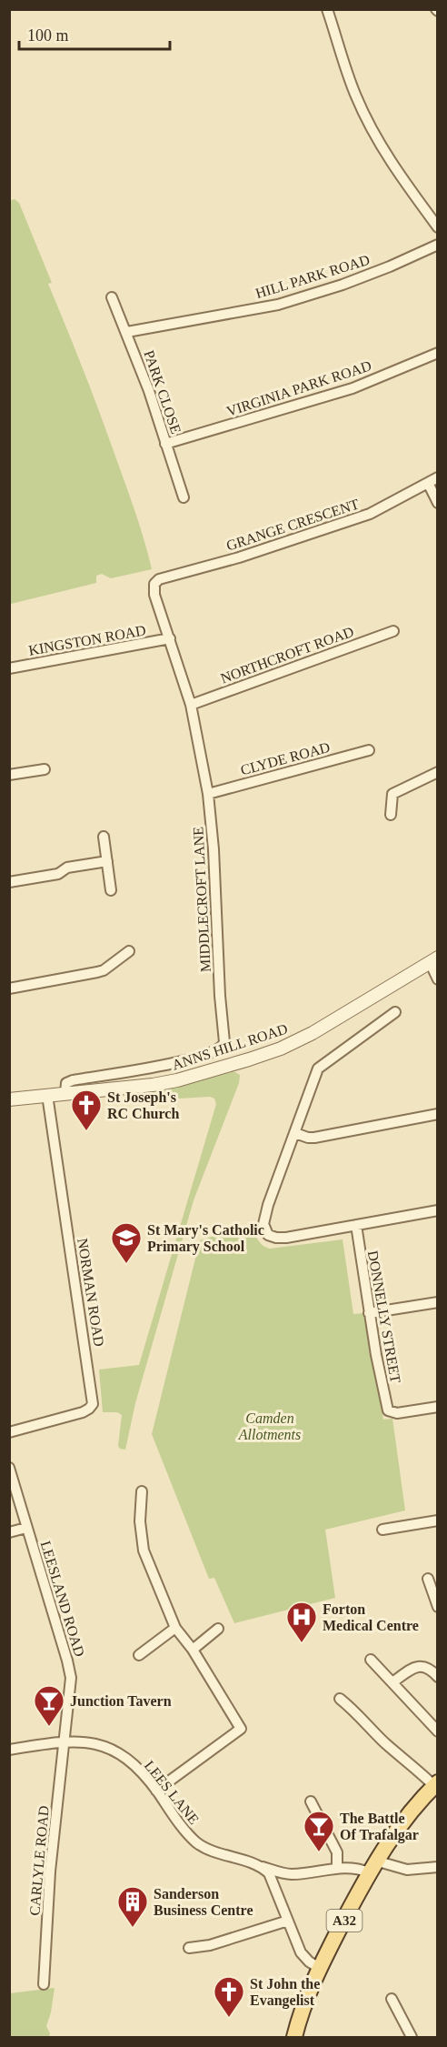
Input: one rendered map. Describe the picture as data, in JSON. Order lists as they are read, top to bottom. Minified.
{"streets":{"main road":["A32"],"street":["HILL PARK ROAD","VIRGINIA PARK ROAD","PARK CLOSE","GRANGE CRESCENT","KINGSTON ROAD","NORTHCROFT ROAD","CLYDE ROAD","MIDDLECROFT LANE","ANNS HILL ROAD","NORMAN ROAD","DONNELLY STREET","LEESLAND ROAD","LEES LANE","CARLYLE ROAD"]},"crossings":[["HILL PARK ROAD","PARK CLOSE"],["VIRGINIA PARK ROAD","PARK CLOSE"],["GRANGE CRESCENT","MIDDLECROFT LANE"],["KINGSTON ROAD","MIDDLECROFT LANE"],["NORTHCROFT ROAD","MIDDLECROFT LANE"],["CLYDE ROAD","MIDDLECROFT LANE"],["MIDDLECROFT LANE","ANNS HILL ROAD"],["ANNS HILL ROAD","NORMAN ROAD"],["LEESLAND ROAD","LEES LANE"],["LEESLAND ROAD","CARLYLE ROAD"],["LEES LANE","CARLYLE ROAD"]],"parks":["Camden Allotments"],"places":{"church":["St Joseph's RC Church","St John the Evangelist"],"school or university":["St Mary's Catholic Primary School"],"hospital":["Forton Medical Centre"],"bar":["Junction Tavern","The Battle Of Trafalgar"],"building":["Sanderson Business Centre"]},"scale_bar":"100 m"}
